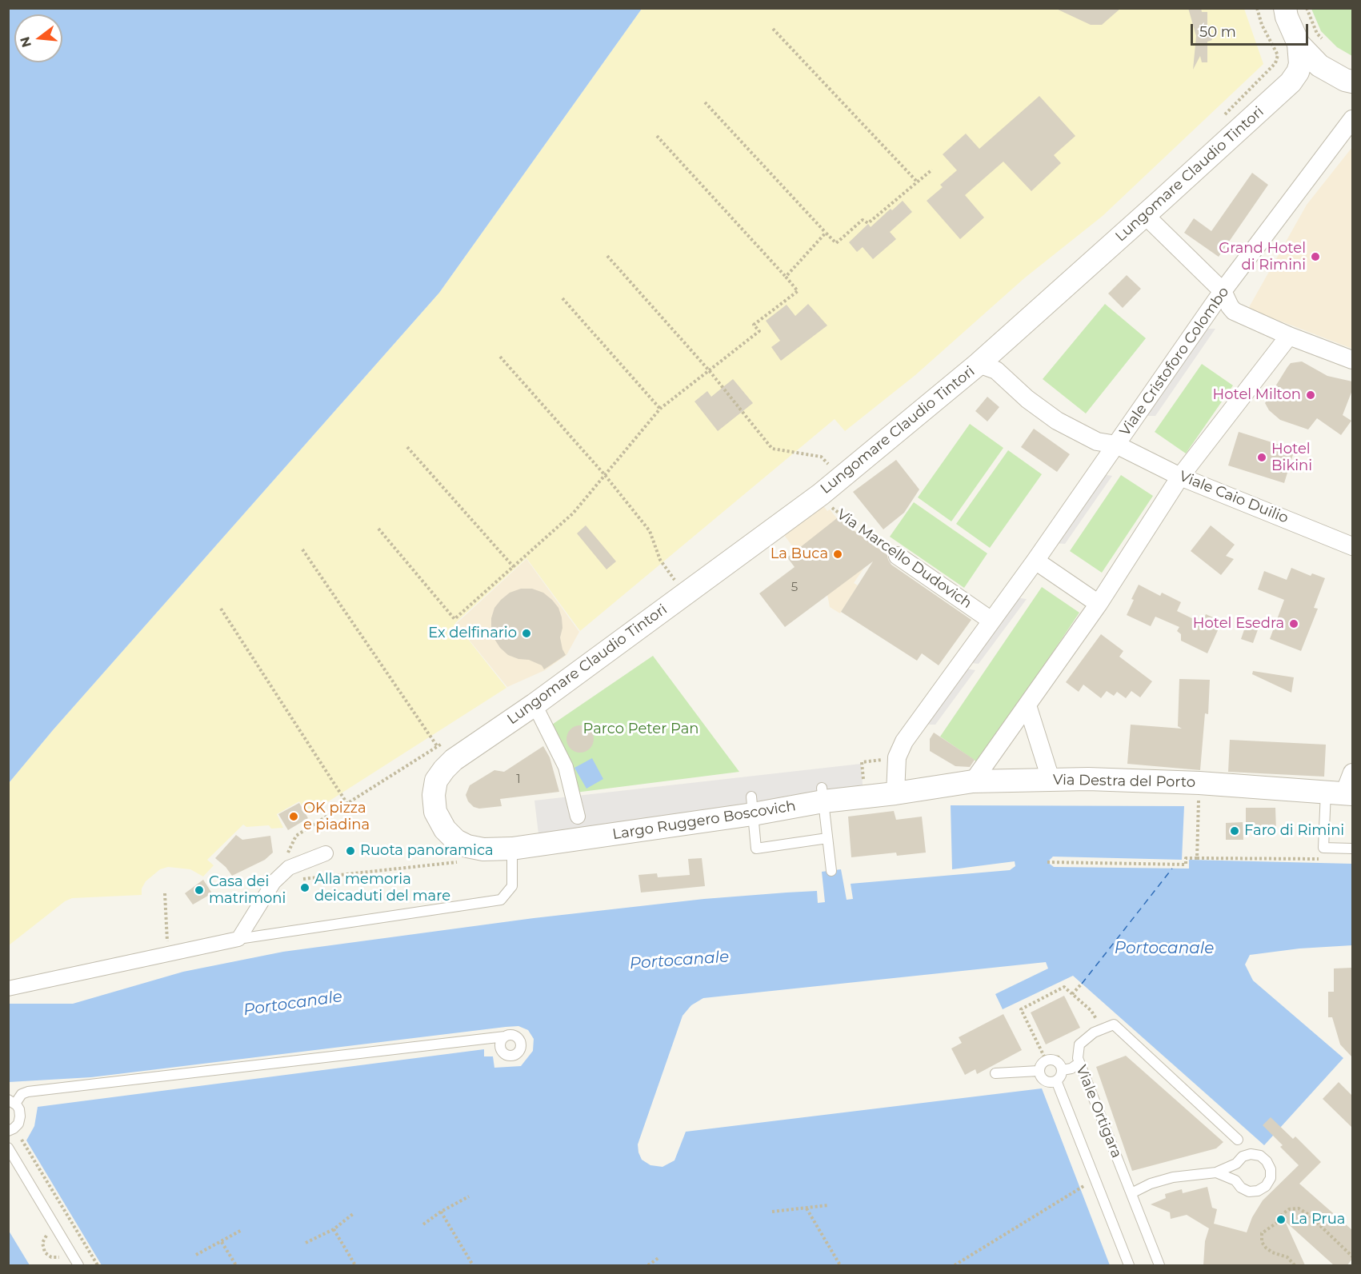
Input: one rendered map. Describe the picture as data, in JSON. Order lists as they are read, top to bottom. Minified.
{"streets":{"street":["Lungomare Claudio Tintori","Viale Cristoforo Colombo","Viale Caio Duilio","Via Marcello Dudovich","Via Destra del Porto","Largo Ruggero Boscovich"],"lane":["Viale Ortigara"]},"crossings":[["Lungomare Claudio Tintori","Viale Caio Duilio"],["Lungomare Claudio Tintori","Via Marcello Dudovich"],["Lungomare Claudio Tintori","Largo Ruggero Boscovich"],["Viale Cristoforo Colombo","Viale Caio Duilio"],["Viale Cristoforo Colombo","Via Marcello Dudovich"],["Viale Cristoforo Colombo","Via Destra del Porto"],["Viale Cristoforo Colombo","Largo Ruggero Boscovich"],["Via Destra del Porto","Largo Ruggero Boscovich"]],"water":["Portocanale"],"parks":["Parco Peter Pan"],"places":["Grand Hotel di Rimini","Hotel Milton","Hotel Bikini","La Buca","Hotel Esedra","Ex delfinario","OK pizza e piadina","Faro di Rimini","Ruota panoramica","Alla memoria deicaduti del mare","Casa dei matrimoni","La Prua"],"house_numbers":["5","1"],"scale_bar":"50 m","north":"left"}
